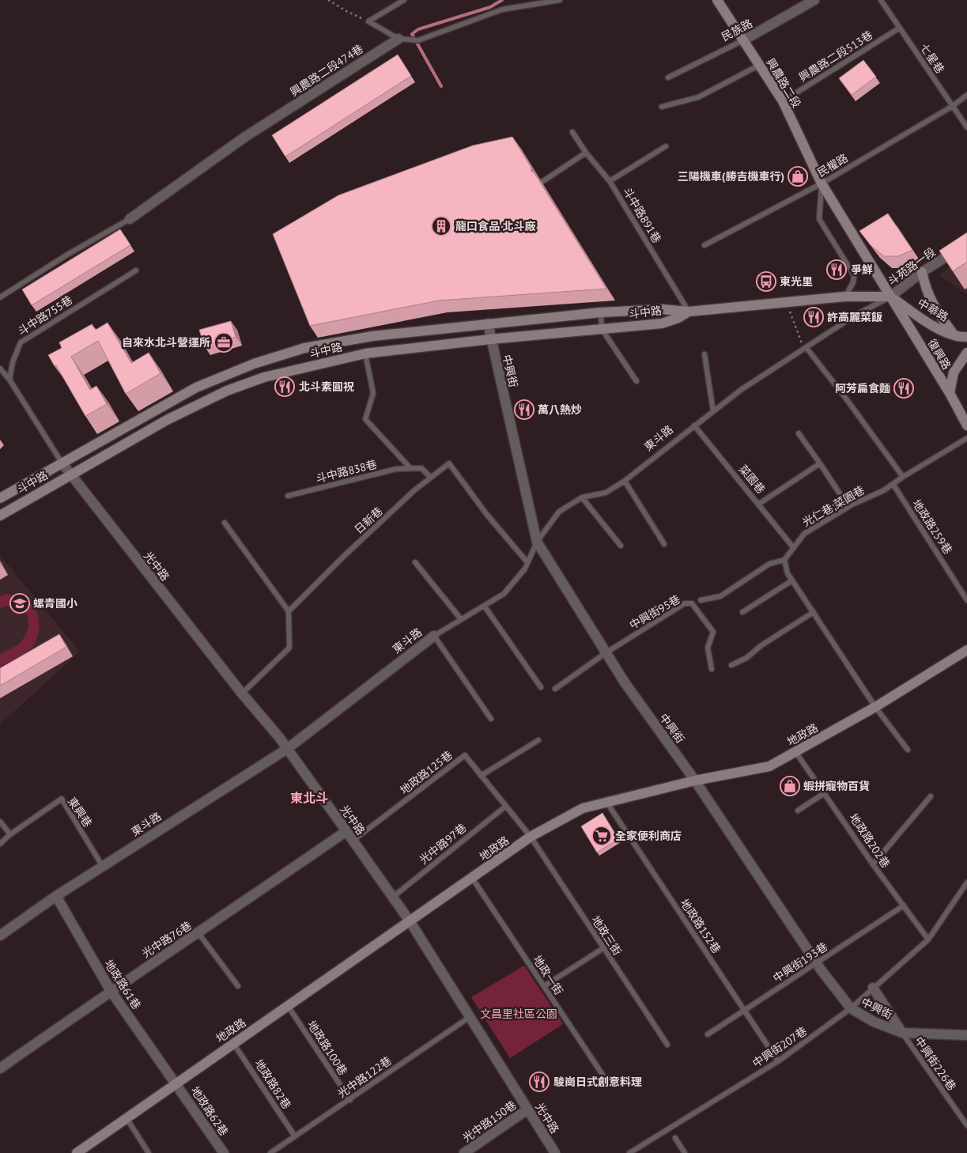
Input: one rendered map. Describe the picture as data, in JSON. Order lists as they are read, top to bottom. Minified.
{"streets":{"main road":["興農路二段","中華路","斗中路","復興路","地政路"],"street":["民族路","興農路二段474巷","斗苑路一段","中興街","東斗路","光中路","光中路76巷","地政路61巷","地政路62巷","光中路150巷"],"lane":["興農路二段513巷","七星巷","民權路","斗中路891巷","斗中路755巷","斗中路838巷","菜園巷","光仁巷;菜園巷","日新巷","地政路259巷","中興街95巷","地政路125巷","東興巷","地政路202巷","光中路97巷","地政路152巷","地政三街","中興街193巷","地政一街","中興街207巷","地政路100巷","中興街226巷","光中路122巷","地政路82巷"]},"crossings":[["民族路","興農路二段"],["興農路二段513巷","七星巷"],["興農路二段513巷","興農路二段"],["七星巷","民權路"],["興農路二段","民權路"],["興農路二段","斗苑路一段"],["興農路二段","中華路"],["興農路二段","斗中路"],["興農路二段","復興路"],["興農路二段","東斗路"],["斗中路891巷","斗中路"],["斗苑路一段","中華路"],["斗苑路一段","斗中路"],["斗苑路一段","復興路"],["斗苑路一段","東斗路"],["中華路","斗中路"],["中華路","復興路"],["中華路","東斗路"],["斗中路","復興路"],["斗中路","中興街"],["斗中路","東斗路"],["斗中路","斗中路838巷"],["斗中路","光中路"],["復興路","東斗路"],["中興街","東斗路"],["中興街","中興街95巷"],["中興街","地政路"],["中興街","中興街193巷"],["中興街","中興街207巷"],["中興街","中興街226巷"],["東斗路","菜園巷"],["東斗路","日新巷"],["東斗路","光中路"],["東斗路","東興巷"],["東斗路","地政路61巷"],["斗中路838巷","日新巷"],["菜園巷","光仁巷;菜園巷"],["光仁巷;菜園巷","地政路259巷"],["光中路","地政路"],["光中路","地政路125巷"],["光中路","光中路97巷"],["光中路","光中路76巷"],["光中路","光中路122巷"],["光中路","光中路150巷"],["地政路","地政路125巷"],["地政路","地政路202巷"],["地政路","地政路152巷"],["地政路","地政三街"],["地政路","地政一街"],["地政路","地政路61巷"],["地政路","地政路100巷"],["地政路","地政路82巷"],["地政路","地政路62巷"],["地政路125巷","光中路97巷"],["地政路125巷","地政三街"],["地政路202巷","中興街193巷"],["地政路202巷","中興街207巷"],["地政路152巷","中興街193巷"],["地政路152巷","中興街207巷"],["光中路76巷","地政路61巷"],["地政路61巷","地政路62巷"],["地政路100巷","光中路122巷"],["光中路122巷","地政路82巷"]],"districts":["東北斗"],"parks":["文昌里社區公園"],"places":{"shop":["三陽機車(勝吉機車行)","蝦拼寵物百貨"],"building":["龍口食品 北斗廠"],"restaurant":["爭鮮","許高麗菜飯","北斗素圓祝","阿芳扁食麵","萬八熱炒","駿崗日式創意料理"],"bus stop":["東光里"],"office":["自來水北斗營運所"],"school or university":["螺青國小"],"supermarket":["全家便利商店"]}}
